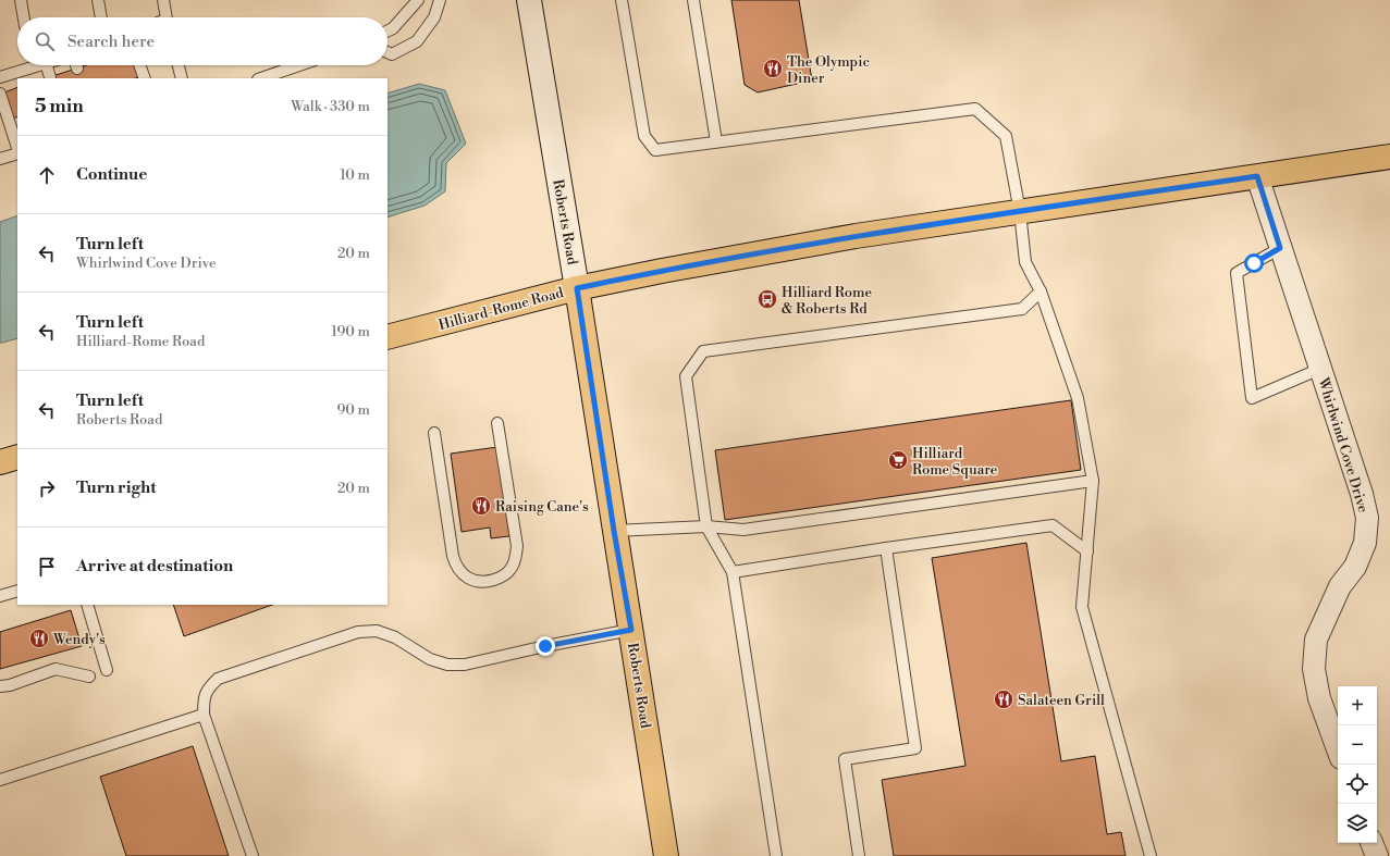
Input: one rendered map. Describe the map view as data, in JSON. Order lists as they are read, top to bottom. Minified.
{"streets":{"main road":["Roberts Road","Hilliard-Rome Road"],"street":["Whirlwind Cove Drive"]},"crossings":[["Roberts Road","Hilliard-Rome Road"],["Hilliard-Rome Road","Whirlwind Cove Drive"]],"places":{"restaurant":["The Olympic Diner","Raising Cane's","Wendy's","Salateen Grill"],"bus stop":["Hilliard Rome & Roberts Rd"],"supermarket":["Hilliard Rome Square"]},"page":{"search":"Search here","heading":["5 min","Walk · 330 m"],"list":[["Continue","10 m"],["Turn left","Whirlwind Cove Drive","20 m"],["Turn left","Hilliard-Rome Road","190 m"],["Turn left","Roberts Road","90 m"],["Turn right","20 m"],"Arrive at destination"],"map_buttons":["+","−"]}}
